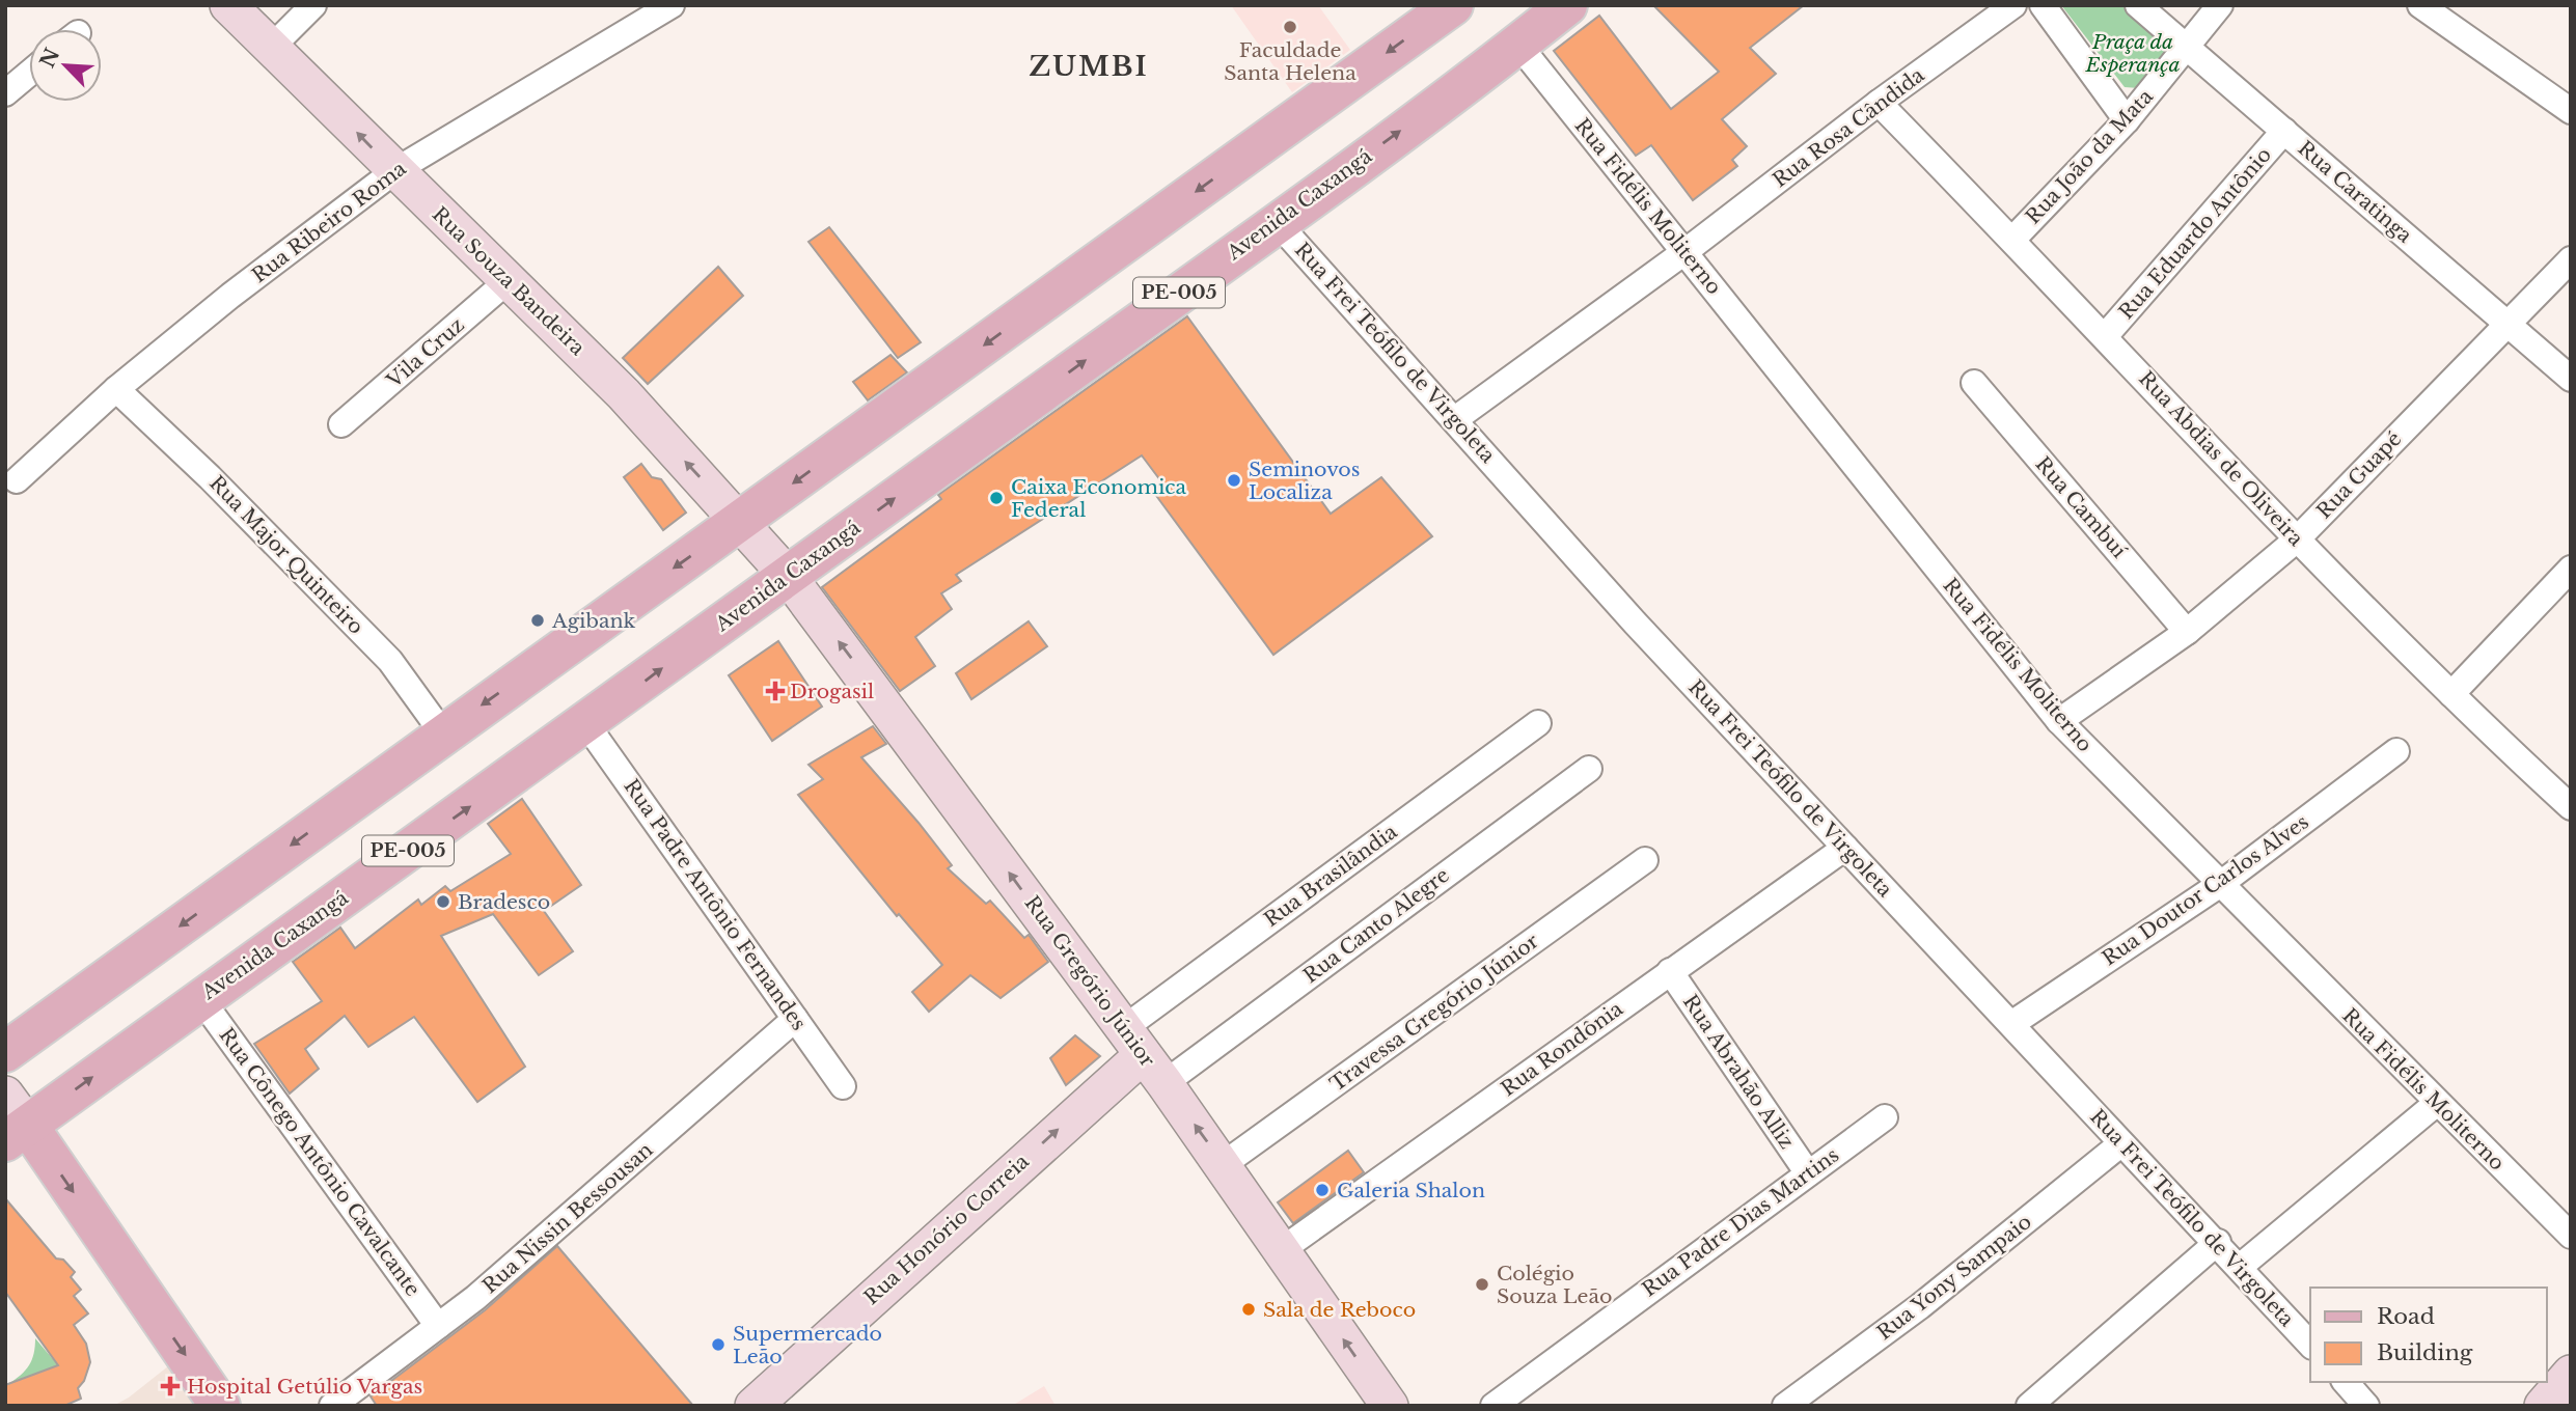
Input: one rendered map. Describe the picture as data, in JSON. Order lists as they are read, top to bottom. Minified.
{"streets":{"main road":["Avenida Caxangá","Rua Souza Bandeira","PE-005","Rua Gregório Júnior","Rua Honório Correia"],"street":["Rua Rosa Cândida","Rua João da Mata","Rua Caratinga","Rua Fidélis Moliterno","Rua Ribeiro Roma","Rua Eduardo Antônio","Vila Cruz","Rua Frei Teófilo de Virgoleta","Rua Abdias de Oliveira","Rua Guapé","Rua Cambuí","Rua Major Quinteiro","Rua Brasilândia","Rua Doutor Carlos Alves","Rua Padre Antônio Fernandes","Rua Canto Alegre","Travessa Gregório Júnior","Rua Rondônia","Rua Abrahão Alliz","Rua Cônego Antônio Cavalcante","Rua Nissin Bessousan","Rua Padre Dias Martins","Rua Yony Sampaio"]},"crossings":[["Rua Rosa Cândida","Rua Fidélis Moliterno"],["Rua Rosa Cândida","Rua Frei Teófilo de Virgoleta"],["Rua Rosa Cândida","Rua Abdias de Oliveira"],["Rua João da Mata","Rua Caratinga"],["Rua João da Mata","Rua Abdias de Oliveira"],["Rua Caratinga","Rua Eduardo Antônio"],["Rua Caratinga","Rua Guapé"],["Avenida Caxangá","Rua Fidélis Moliterno"],["Avenida Caxangá","Rua Souza Bandeira"],["Avenida Caxangá","Rua Frei Teófilo de Virgoleta"],["Avenida Caxangá","Rua Padre Antônio Fernandes"],["Avenida Caxangá","Rua Gregório Júnior"],["Avenida Caxangá","Rua Cônego Antônio Cavalcante"],["Rua Fidélis Moliterno","Rua Guapé"],["Rua Fidélis Moliterno","Rua Doutor Carlos Alves"],["Rua Ribeiro Roma","Rua Souza Bandeira"],["Rua Ribeiro Roma","Rua Major Quinteiro"],["Rua Eduardo Antônio","Rua Abdias de Oliveira"],["Rua Souza Bandeira","Vila Cruz"],["Rua Souza Bandeira","Rua Gregório Júnior"],["Rua Frei Teófilo de Virgoleta","Rua Doutor Carlos Alves"],["Rua Frei Teófilo de Virgoleta","Rua Rondônia"],["Rua Frei Teófilo de Virgoleta","Rua Yony Sampaio"],["Rua Abdias de Oliveira","Rua Guapé"],["Rua Guapé","Rua Cambuí"],["Rua Brasilândia","Rua Gregório Júnior"],["Rua Brasilândia","Rua Honório Correia"],["Rua Padre Antônio Fernandes","Rua Nissin Bessousan"],["Rua Canto Alegre","Rua Gregório Júnior"],["Rua Gregório Júnior","Travessa Gregório Júnior"],["Rua Gregório Júnior","Rua Rondônia"],["Rua Gregório Júnior","Rua Honório Correia"],["Rua Rondônia","Rua Abrahão Alliz"],["Rua Abrahão Alliz","Rua Padre Dias Martins"],["Rua Cônego Antônio Cavalcante","Rua Nissin Bessousan"]],"one_way":["Rua Souza Bandeira","Rua Gregório Júnior","Rua Honório Correia"],"districts":["ZUMBI"],"parks":["Praça da Esperança"],"places":{"other":["Faculdade Santa Helena","Seminovos Localiza","Caixa Economica Federal","Agibank","Bradesco","Galeria Shalon","Colégio Souza Leão","Sala de Reboco","Supermercado Leão"],"health":["Drogasil","Hospital Getúlio Vargas"]},"legend":["Road","Building"],"north":"top left"}
